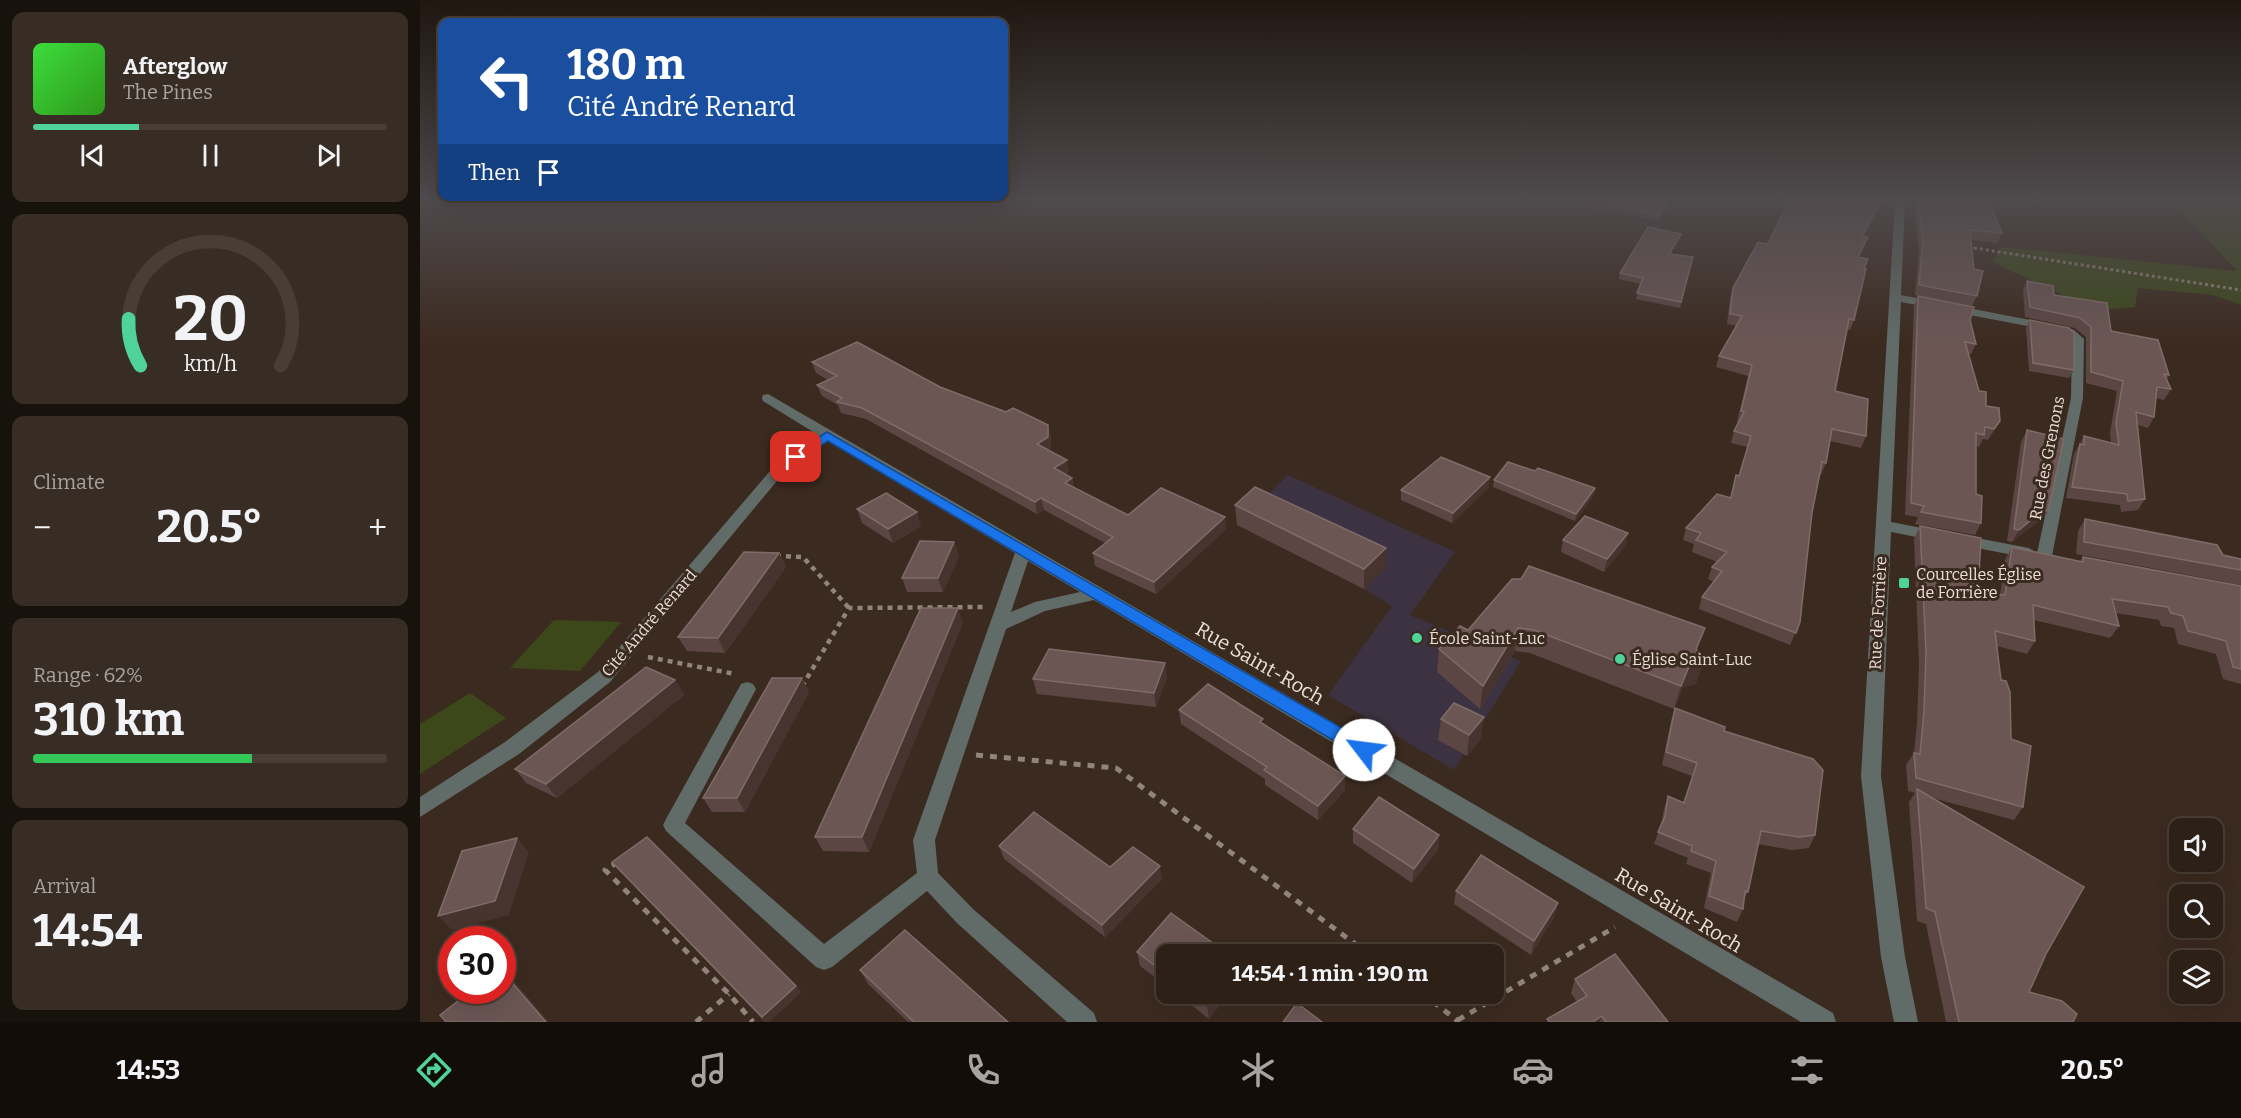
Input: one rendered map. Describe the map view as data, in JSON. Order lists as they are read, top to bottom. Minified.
{"streets":{"street":["Rue des Grenons","Rue de Forrière","Cité André Renard","Rue Saint-Roch"]},"crossings":[["Rue des Grenons","Rue de Forrière"],["Cité André Renard","Rue Saint-Roch"]],"places":{"transit":["Courcelles Église de Forrière"],"other":["École Saint-Luc","Église Saint-Luc"]},"page":{"turn":["180 m","Cité André Renard"],"song":["Afterglow","The Pines"],"then":"Then","tile":["Climate",["Range · 62%","310 km"],["Arrival","14:54"]],"heat":["−","20.5°","+"],"limit":"30","trip":"14:54 · 1 min · 190 m","tabs":["14:53","20.5°"],"gauge":["20","km/h"]}}
